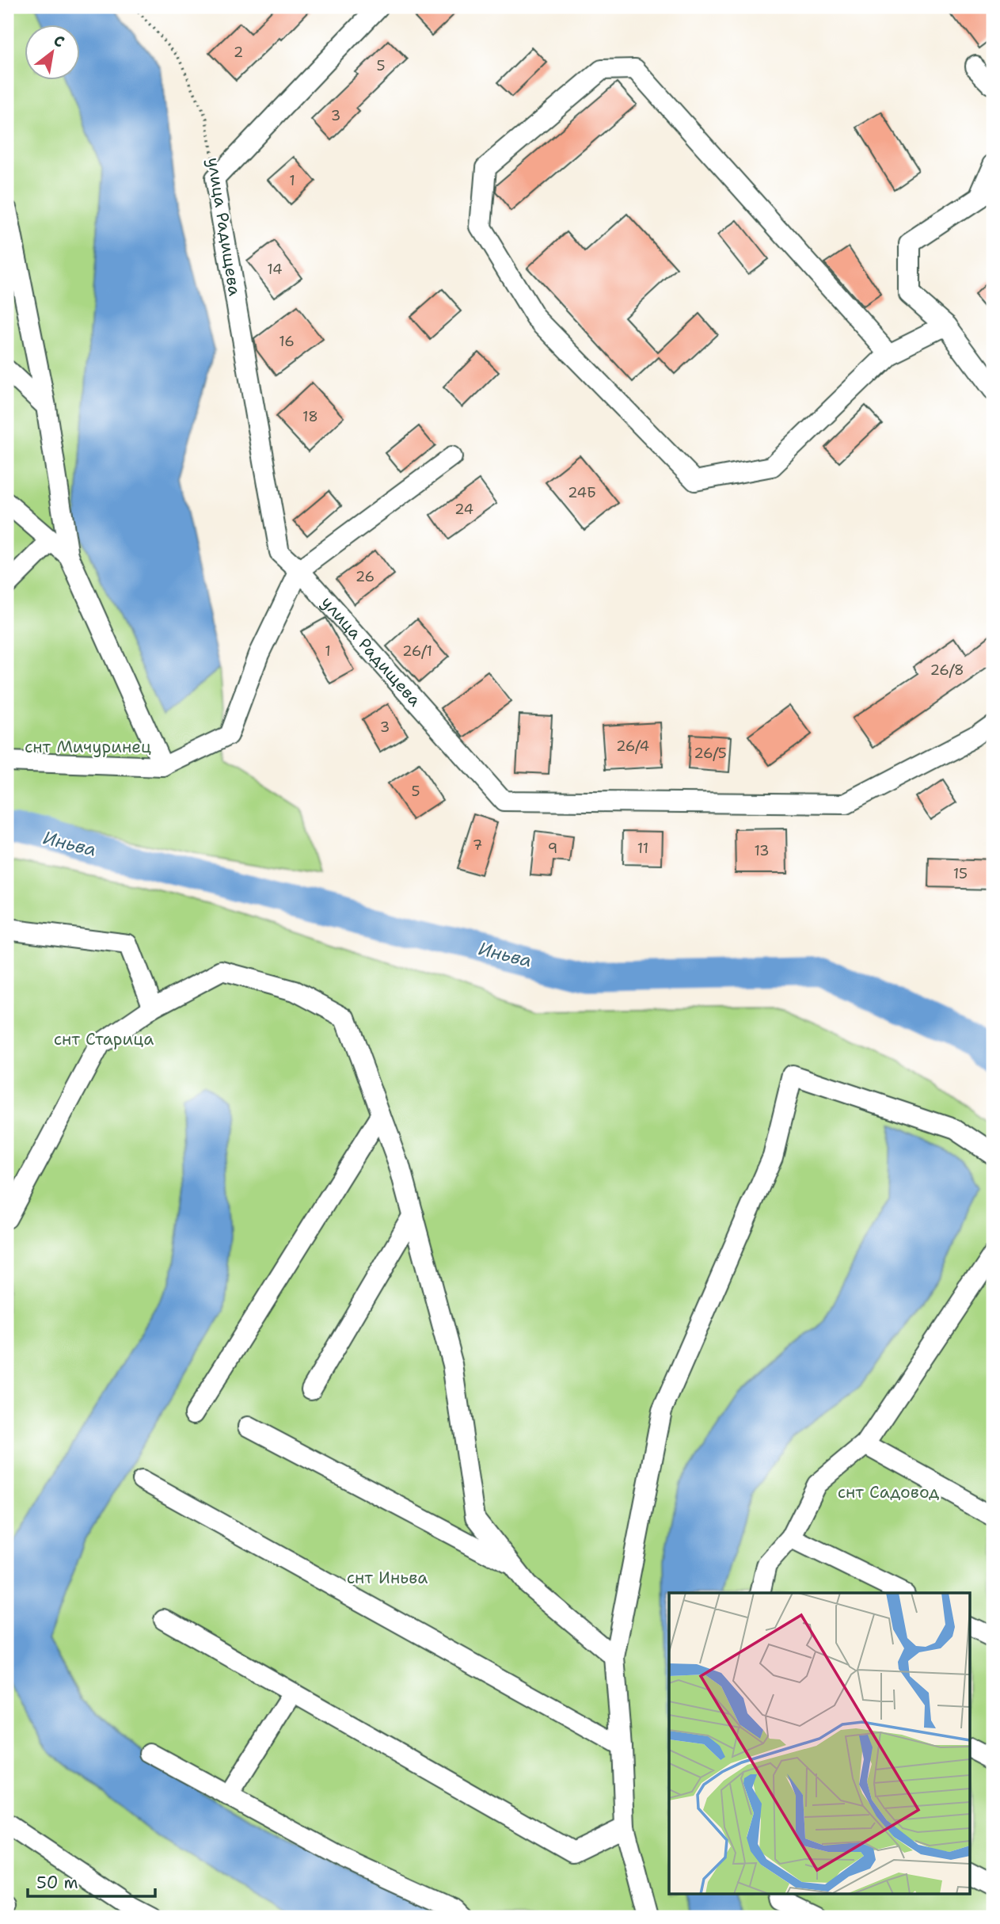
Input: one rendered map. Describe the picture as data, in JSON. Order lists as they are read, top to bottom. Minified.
{"streets":{"street":["улица Радищева"]},"water":["Иньва"],"parks":["снт Мичуринец","снт Старица","снт Садовод","снт Иньва"],"house_numbers":["2","5","3","1","14","16","18","24Б","24","26","1","26/1","26/8","3","26/4","26/5","5","7","9","11","13","15"],"scale_bar":"50 m","north":"top right"}
